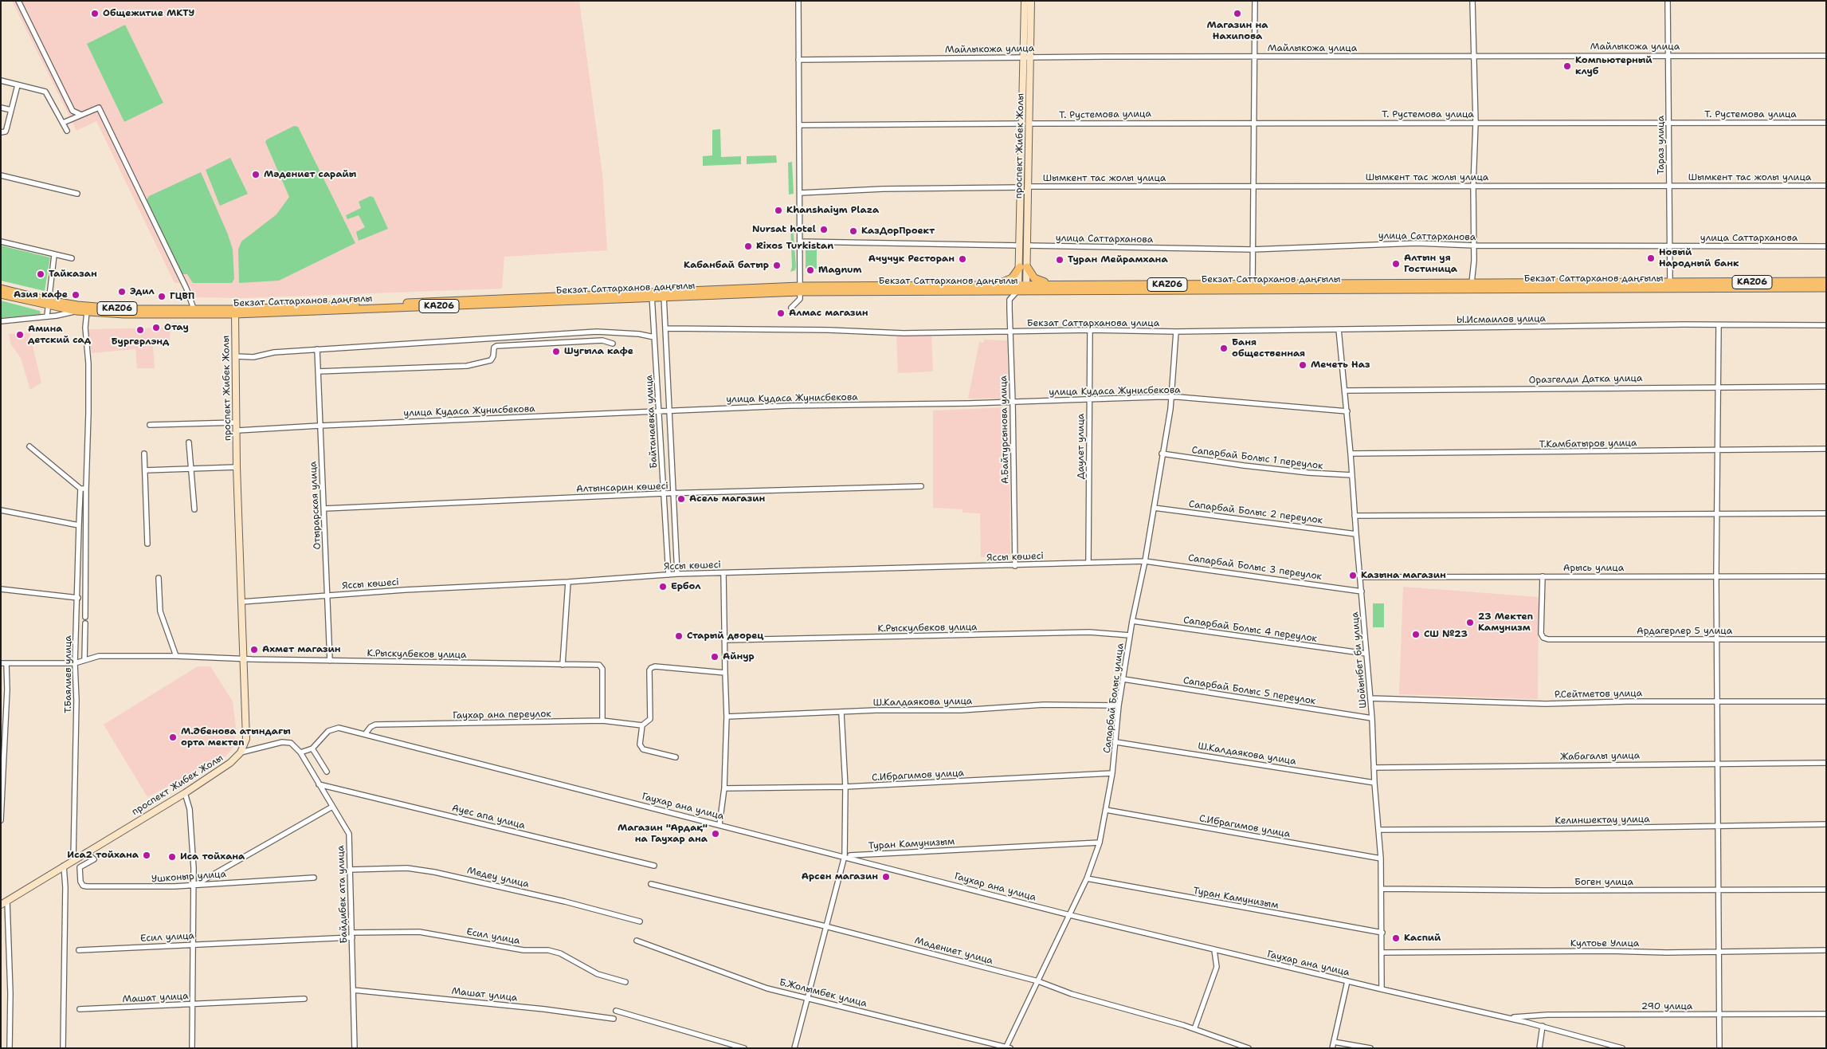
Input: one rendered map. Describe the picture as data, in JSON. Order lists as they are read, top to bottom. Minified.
{"streets":{"main road":["проспект Жибек Жолы","Бекзат Саттарханов даңғылы","KАZ06"],"street":["Майлыкожа улица","Т. Рустемова улица","Тараз улица","Шымкент тас жолы улица","улица Саттарханова","Ы.Исмаилов улица","Бекзат Саттарханова улица","Оразгелди Датка улица","улица Кудаса Жунисбекова","Байтанаевка улица","А.Байтурсынова улица","Т.Камбатыров улица","Даулет улица","Сапарбай Болыс 1 переулок","Алтынсарин көшесі","Отырарская улица","Сапарбай Болыс 2 переулок","Яссы көшесі","Сапарбай Болыс 3 переулок","Арысь улица","К.Рыскулбеков улица","Сапарбай Болыс 4 переулок","Ардагерлер 5 улица","Шойынбет би улица","Т.Баялиев улица","Сапарбай Болыс 5 переулок","Р.Сейтметов улица","Сапарбай Болыс улица","Ш.Калдаякова улица","Гаухар ана переулок","Жабагалы улица","С.Ибрагимов улица","Гаухар ана улица","Ауес апа улица","Келиншектау улица","Туран Камунизым","Ушконыр улица","Медеу улица","Боген улица","Байдибек ата улица","Есил улица","Култоье Улица","Мадениет улица","Б.Жолымбек улица","Машат улица","290 улица"]},"crossings":[["Майлыкожа улица","Тараз улица"],["Майлыкожа улица","проспект Жибек Жолы"],["Т. Рустемова улица","Тараз улица"],["Т. Рустемова улица","проспект Жибек Жолы"],["Тараз улица","Шымкент тас жолы улица"],["Тараз улица","улица Саттарханова"],["Тараз улица","Бекзат Саттарханов даңғылы"],["проспект Жибек Жолы","Шымкент тас жолы улица"],["проспект Жибек Жолы","улица Саттарханова"],["проспект Жибек Жолы","Бекзат Саттарханов даңғылы"],["проспект Жибек Жолы","улица Кудаса Жунисбекова"],["проспект Жибек Жолы","А.Байтурсынова улица"],["проспект Жибек Жолы","Яссы көшесі"],["проспект Жибек Жолы","К.Рыскулбеков улица"],["проспект Жибек Жолы","Т.Баялиев улица"],["проспект Жибек Жолы","Ушконыр улица"],["проспект Жибек Жолы","Байдибек ата улица"],["Бекзат Саттарханов даңғылы","Байтанаевка улица"],["Бекзат Саттарханов даңғылы","А.Байтурсынова улица"],["Ы.Исмаилов улица","Бекзат Саттарханова улица"],["Ы.Исмаилов улица","Шойынбет би улица"],["Ы.Исмаилов улица","Сапарбай Болыс улица"],["Бекзат Саттарханова улица","Байтанаевка улица"],["Бекзат Саттарханова улица","А.Байтурсынова улица"],["Бекзат Саттарханова улица","Даулет улица"],["Бекзат Саттарханова улица","Сапарбай Болыс улица"],["Оразгелди Датка улица","Шойынбет би улица"],["улица Кудаса Жунисбекова","Байтанаевка улица"],["улица Кудаса Жунисбекова","А.Байтурсынова улица"],["улица Кудаса Жунисбекова","Даулет улица"],["улица Кудаса Жунисбекова","Отырарская улица"],["улица Кудаса Жунисбекова","Шойынбет би улица"],["улица Кудаса Жунисбекова","Сапарбай Болыс улица"],["Байтанаевка улица","Алтынсарин көшесі"],["Байтанаевка улица","Яссы көшесі"],["А.Байтурсынова улица","Яссы көшесі"],["Т.Камбатыров улица","Шойынбет би улица"],["Даулет улица","Яссы көшесі"],["Сапарбай Болыс 1 переулок","Шойынбет би улица"],["Сапарбай Болыс 1 переулок","Сапарбай Болыс улица"],["Алтынсарин көшесі","Отырарская улица"],["Отырарская улица","Яссы көшесі"],["Отырарская улица","К.Рыскулбеков улица"],["Сапарбай Болыс 2 переулок","Шойынбет би улица"],["Сапарбай Болыс 2 переулок","Сапарбай Болыс улица"],["Яссы көшесі","Сапарбай Болыс 3 переулок"],["Яссы көшесі","Сапарбай Болыс улица"],["Сапарбай Болыс 3 переулок","Шойынбет би улица"],["Сапарбай Болыс 3 переулок","Сапарбай Болыс улица"],["Арысь улица","Ардагерлер 5 улица"],["Арысь улица","Шойынбет би улица"],["К.Рыскулбеков улица","Т.Баялиев улица"],["К.Рыскулбеков улица","Сапарбай Болыс улица"],["К.Рыскулбеков улица","Гаухар ана переулок"],["Сапарбай Болыс 4 переулок","Шойынбет би улица"],["Сапарбай Болыс 4 переулок","Сапарбай Болыс улица"],["Шойынбет би улица","Сапарбай Болыс 5 переулок"],["Шойынбет би улица","Р.Сейтметов улица"],["Шойынбет би улица","Ш.Калдаякова улица"],["Шойынбет би улица","Жабагалы улица"],["Шойынбет би улица","С.Ибрагимов улица"],["Шойынбет би улица","Гаухар ана улица"],["Шойынбет би улица","Келиншектау улица"],["Шойынбет би улица","Туран Камунизым"],["Шойынбет би улица","Боген улица"],["Шойынбет би улица","Култоье Улица"],["Сапарбай Болыс 5 переулок","Сапарбай Болыс улица"],["Сапарбай Болыс улица","Ш.Калдаякова улица"],["Сапарбай Болыс улица","С.Ибрагимов улица"],["Сапарбай Болыс улица","Гаухар ана улица"],["Сапарбай Болыс улица","Туран Камунизым"],["Сапарбай Болыс улица","Мадениет улица"],["Сапарбай Болыс улица","Б.Жолымбек улица"],["Гаухар ана переулок","Гаухар ана улица"],["Гаухар ана улица","Туран Камунизым"],["Гаухар ана улица","290 улица"],["Ауес апа улица","Байдибек ата улица"],["Медеу улица","Байдибек ата улица"],["Байдибек ата улица","Есил улица"],["Байдибек ата улица","Машат улица"]],"places":["Общежитие МКТУ","Магазин на Нахипова","Компьютерный клуб","Мәдениет сарайы","Khanshaiym Plaza","Nursat hotel","КазДорПроект","Rixos Turkistan","Новый Народный банк","Ачучук Ресторан","Туран Мейрамхана","Алтын уя Гостиница","Кабанбай батыр","Magnum","Тайказан","Эдил","Азия кафе","ГЦВП","Алмас магазин","Отау","Бургерлэнд","Амина детский сад","Баня общественная","Шугыла кафе","Мечеть Наз","Асель магазин","Казына магазин","Ербол","23 Мектеп Камунизм","СШ №23","Старый дворец","Ахмет магазин","Айнур","М.Әбенова атындағы орта мектеп","Магазин \"Ардақ\" на Гаухар ана","Иса2 тойхана","Иса тойхана","Арсен магазин","Каспий"]}
